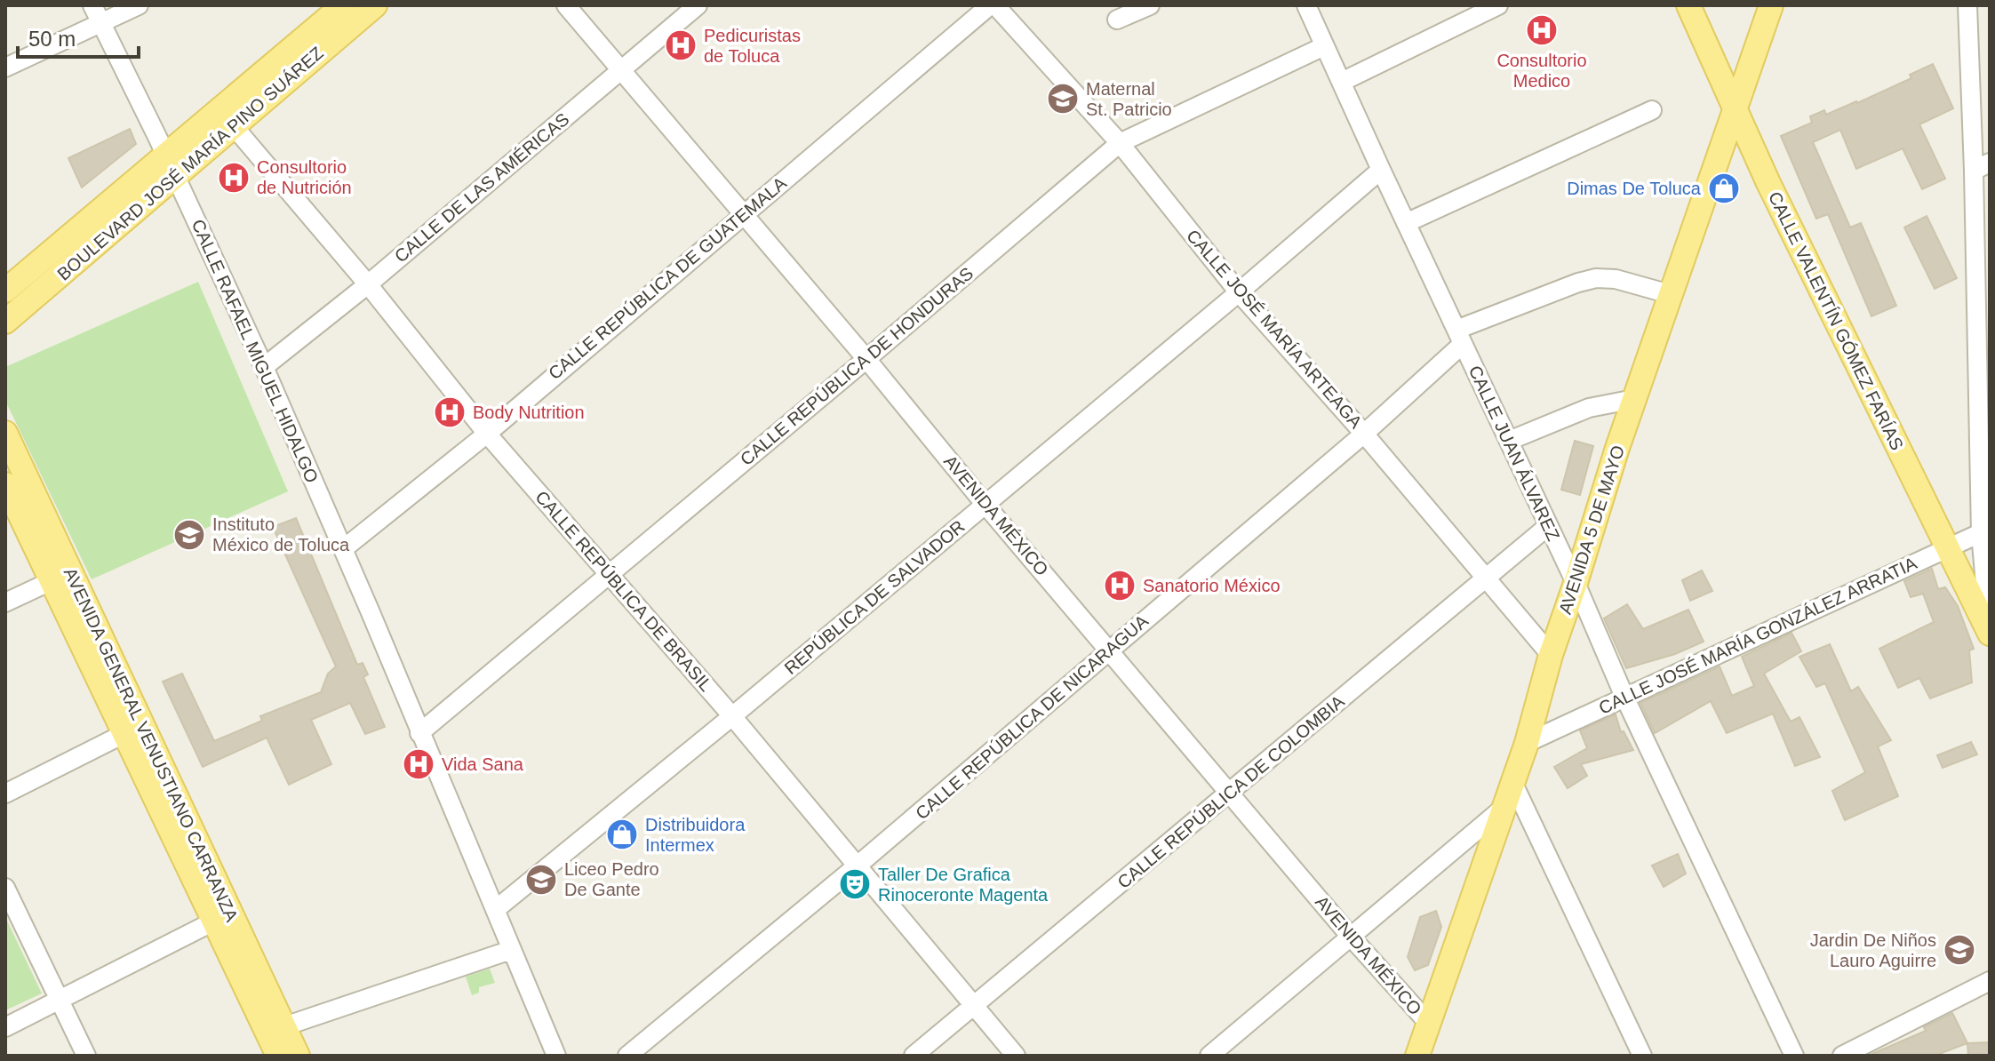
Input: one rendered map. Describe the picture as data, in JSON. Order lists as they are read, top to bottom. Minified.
{"streets":{"main road":["BOULEVARD JOSÉ MARÍA PINO SUÁREZ","CALLE VALENTÍN GÓMEZ FARÍAS","AVENIDA 5 DE MAYO","AVENIDA GENERAL VENUSTIANO CARRANZA"],"street":["CALLE DE LAS AMÉRICAS","CALLE REPÚBLICA DE GUATEMALA","CALLE JOSÉ MARÍA ARTEAGA","CALLE RAFAEL MIGUEL HIDALGO","CALLE REPÚBLICA DE HONDURAS","CALLE JUAN ÁLVAREZ","AVENIDA MÉXICO","CALLE REPÚBLICA DE BRASIL","REPÚBLICA DE SALVADOR","CALLE JOSÉ MARÍA GONZÁLEZ ARRATIA","CALLE REPÚBLICA DE NICARAGUA","CALLE REPÚBLICA DE COLOMBIA"]},"crossings":[["BOULEVARD JOSÉ MARÍA PINO SUÁREZ","CALLE RAFAEL MIGUEL HIDALGO"],["BOULEVARD JOSÉ MARÍA PINO SUÁREZ","CALLE REPÚBLICA DE BRASIL"],["CALLE DE LAS AMÉRICAS","CALLE RAFAEL MIGUEL HIDALGO"],["CALLE DE LAS AMÉRICAS","AVENIDA MÉXICO"],["CALLE DE LAS AMÉRICAS","CALLE REPÚBLICA DE BRASIL"],["CALLE REPÚBLICA DE GUATEMALA","CALLE JOSÉ MARÍA ARTEAGA"],["CALLE REPÚBLICA DE GUATEMALA","CALLE RAFAEL MIGUEL HIDALGO"],["CALLE REPÚBLICA DE GUATEMALA","AVENIDA MÉXICO"],["CALLE REPÚBLICA DE GUATEMALA","CALLE REPÚBLICA DE BRASIL"],["CALLE VALENTÍN GÓMEZ FARÍAS","AVENIDA 5 DE MAYO"],["CALLE VALENTÍN GÓMEZ FARÍAS","CALLE JOSÉ MARÍA GONZÁLEZ ARRATIA"],["CALLE JOSÉ MARÍA ARTEAGA","CALLE REPÚBLICA DE HONDURAS"],["CALLE JOSÉ MARÍA ARTEAGA","AVENIDA 5 DE MAYO"],["CALLE JOSÉ MARÍA ARTEAGA","REPÚBLICA DE SALVADOR"],["CALLE JOSÉ MARÍA ARTEAGA","CALLE REPÚBLICA DE NICARAGUA"],["CALLE JOSÉ MARÍA ARTEAGA","CALLE REPÚBLICA DE COLOMBIA"],["CALLE RAFAEL MIGUEL HIDALGO","CALLE REPÚBLICA DE HONDURAS"],["CALLE RAFAEL MIGUEL HIDALGO","REPÚBLICA DE SALVADOR"],["CALLE REPÚBLICA DE HONDURAS","CALLE JUAN ÁLVAREZ"],["CALLE REPÚBLICA DE HONDURAS","AVENIDA MÉXICO"],["CALLE REPÚBLICA DE HONDURAS","CALLE REPÚBLICA DE BRASIL"],["CALLE JUAN ÁLVAREZ","AVENIDA 5 DE MAYO"],["CALLE JUAN ÁLVAREZ","REPÚBLICA DE SALVADOR"],["CALLE JUAN ÁLVAREZ","CALLE JOSÉ MARÍA GONZÁLEZ ARRATIA"],["CALLE JUAN ÁLVAREZ","CALLE REPÚBLICA DE NICARAGUA"],["CALLE JUAN ÁLVAREZ","CALLE REPÚBLICA DE COLOMBIA"],["AVENIDA MÉXICO","AVENIDA 5 DE MAYO"],["AVENIDA MÉXICO","REPÚBLICA DE SALVADOR"],["AVENIDA MÉXICO","CALLE REPÚBLICA DE NICARAGUA"],["AVENIDA MÉXICO","CALLE REPÚBLICA DE COLOMBIA"],["AVENIDA 5 DE MAYO","CALLE JOSÉ MARÍA GONZÁLEZ ARRATIA"],["CALLE REPÚBLICA DE BRASIL","REPÚBLICA DE SALVADOR"],["CALLE REPÚBLICA DE BRASIL","CALLE REPÚBLICA DE NICARAGUA"],["CALLE REPÚBLICA DE BRASIL","CALLE REPÚBLICA DE COLOMBIA"]],"places":{"hospital":["Consultorio Medico","Pedicuristas de Toluca","Consultorio de Nutrición","Body Nutrition","Sanatorio México","Vida Sana"],"school or university":["Maternal St. Patricio","Instituto México de Toluca","Liceo Pedro De Gante","Jardin De Niños Lauro Aguirre"],"shop":["Dimas De Toluca","Distribuidora Intermex"],"theatre":["Taller De Grafica Rinoceronte Magenta"]},"scale_bar":"50 m"}
